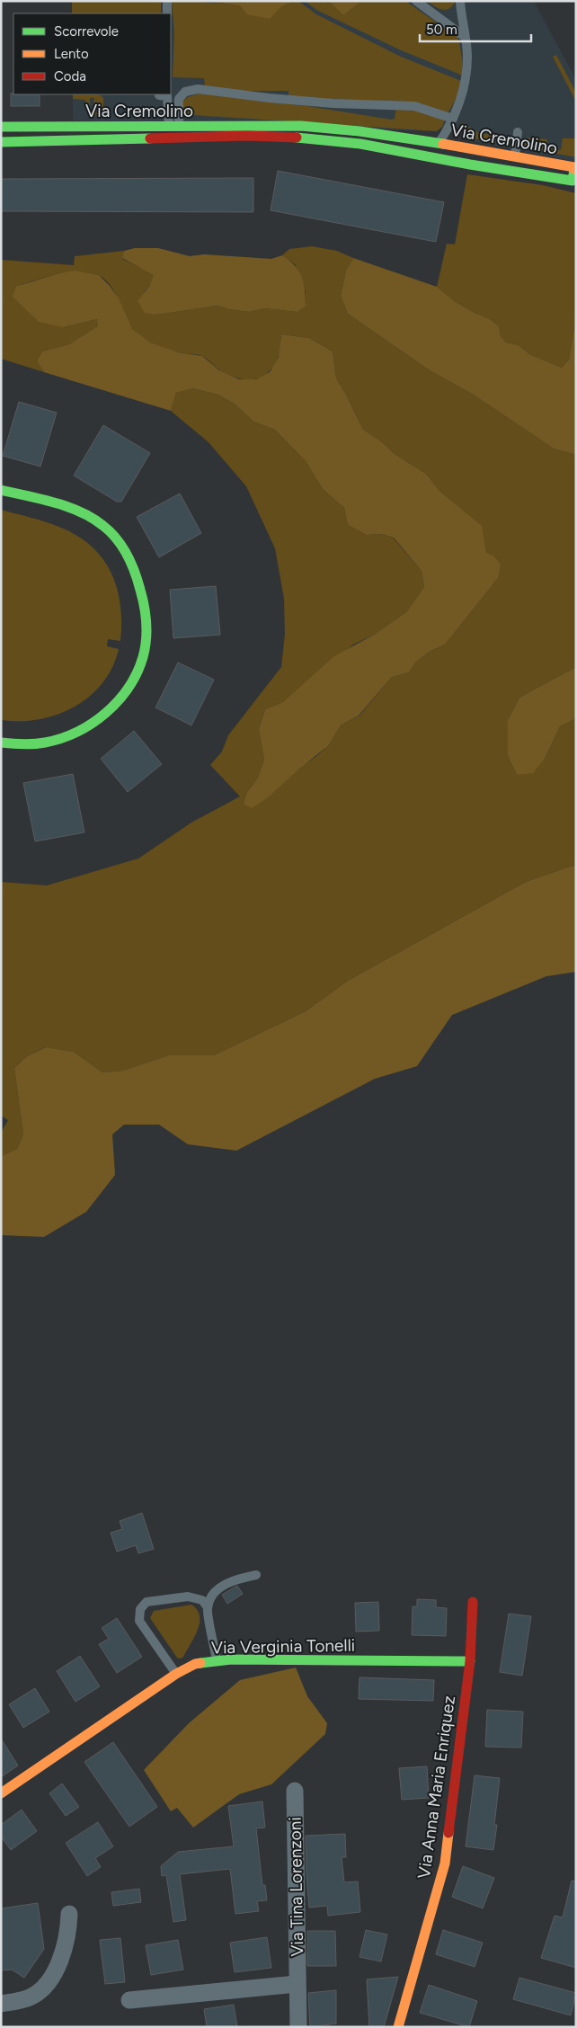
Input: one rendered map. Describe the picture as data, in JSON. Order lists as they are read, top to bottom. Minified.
{"streets":{"street":["Via Cremolino","Via Verginia Tonelli","Via Anna Maria Enriquez","Via Tina Lorenzoni"]},"crossings":[["Via Verginia Tonelli","Via Anna Maria Enriquez"]],"legend":["Scorrevole","Lento","Coda"],"scale_bar":"50 m"}
